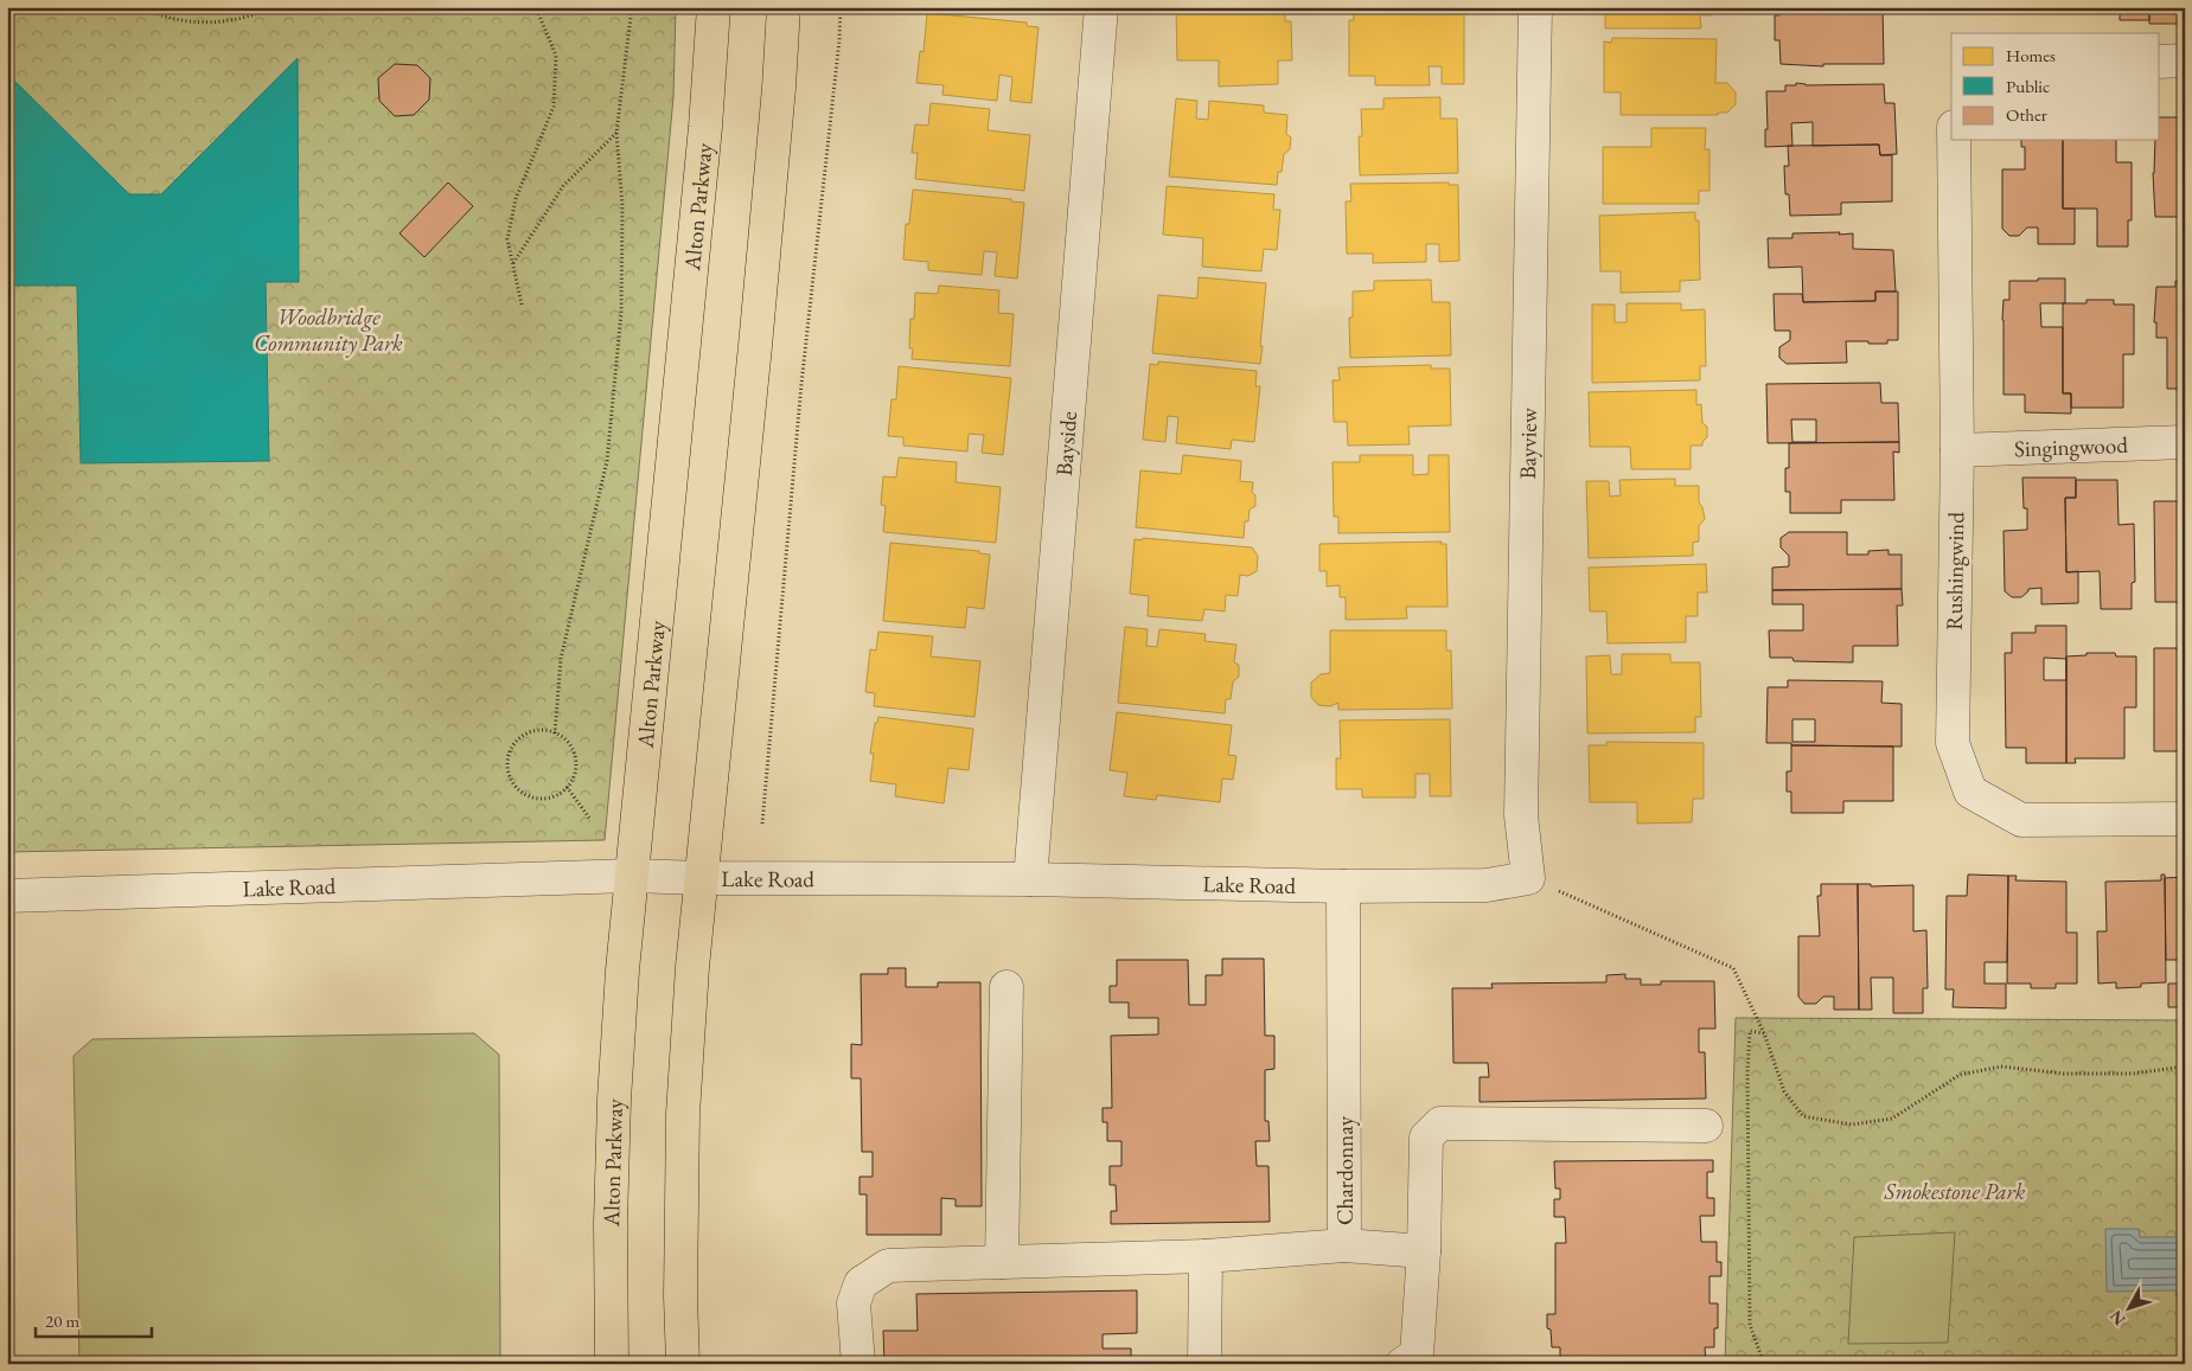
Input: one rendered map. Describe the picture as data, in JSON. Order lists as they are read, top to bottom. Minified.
{"streets":{"main road":["Alton Parkway"],"street":["Bayside","Bayview","Singingwood","Rushingwind","Lake Road","Chardonnay"]},"crossings":[["Alton Parkway","Lake Road"],["Bayside","Lake Road"],["Bayview","Lake Road"],["Singingwood","Rushingwind"],["Lake Road","Chardonnay"]],"parks":["Woodbridge Community Park","Smokestone Park"],"legend":["Homes","Public","Other"],"scale_bar":"20 m","north":"bottom left"}
